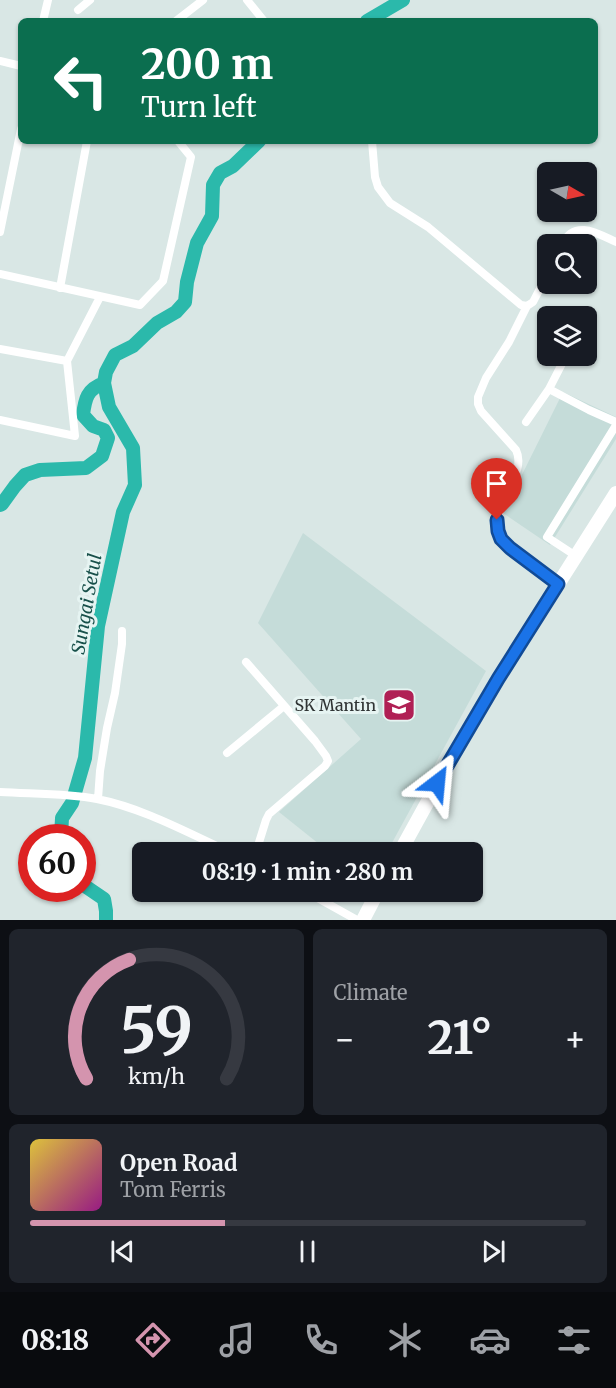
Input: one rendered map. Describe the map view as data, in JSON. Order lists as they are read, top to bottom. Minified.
{"water":["Sungai Setul"],"places":{"school or university":["SK Mantin"]},"north":"right","page":{"turn":["200 m","Turn left"],"limit":"60","trip":"08:19 · 1 min · 280 m","tile":"Climate","heat":["−","21°","+"],"song":["Open Road","Tom Ferris"],"tabs":"08:18","gauge":["59","km/h"]}}
